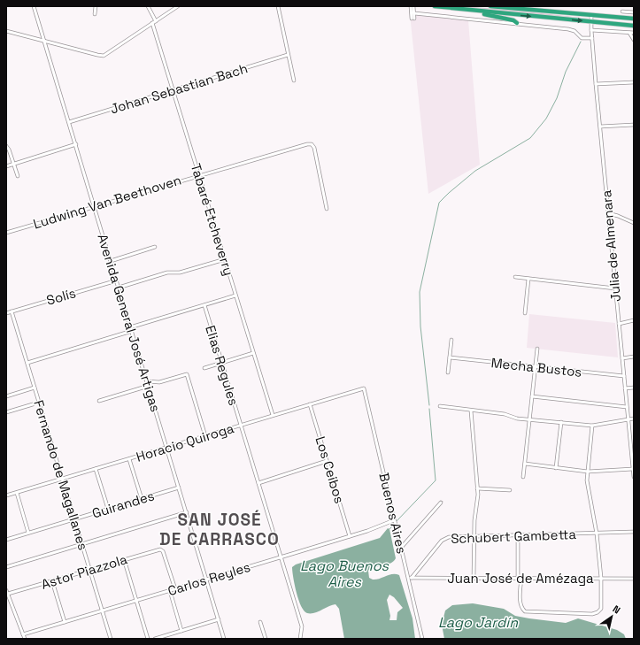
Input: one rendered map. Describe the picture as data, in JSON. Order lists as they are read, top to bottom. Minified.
{"streets":{"street":["Johan Sebastian Bach","Ludwing Van Beethoven","Tabaré Etcheverry","Julia de Almenara","Solís","Avenida General José Artigas","Elias Regules","Mecha Bustos","Horacio Quiroga","Los Ceibos","Fernando de Magallanes","Guirandes","Buenos Aires","Schubert Gambetta","Astor Piazzola","Juan José de Amézaga","Carlos Reyles"]},"crossings":[["Johan Sebastian Bach","Tabaré Etcheverry"],["Johan Sebastian Bach","Avenida General José Artigas"],["Ludwing Van Beethoven","Tabaré Etcheverry"],["Ludwing Van Beethoven","Avenida General José Artigas"],["Tabaré Etcheverry","Horacio Quiroga"],["Julia de Almenara","Mecha Bustos"],["Solís","Avenida General José Artigas"],["Solís","Fernando de Magallanes"],["Avenida General José Artigas","Horacio Quiroga"],["Avenida General José Artigas","Guirandes"],["Avenida General José Artigas","Carlos Reyles"],["Elias Regules","Horacio Quiroga"],["Elias Regules","Carlos Reyles"],["Horacio Quiroga","Los Ceibos"],["Horacio Quiroga","Fernando de Magallanes"],["Horacio Quiroga","Buenos Aires"],["Los Ceibos","Carlos Reyles"],["Fernando de Magallanes","Guirandes"],["Fernando de Magallanes","Astor Piazzola"],["Fernando de Magallanes","Carlos Reyles"],["Buenos Aires","Juan José de Amézaga"],["Buenos Aires","Carlos Reyles"],["Schubert Gambetta","Juan José de Amézaga"],["Astor Piazzola","Carlos Reyles"]],"districts":["SAN JOSÉ DE CARRASCO"],"water":["Lago Buenos Aires","Lago Jardín"],"north":"top right"}
